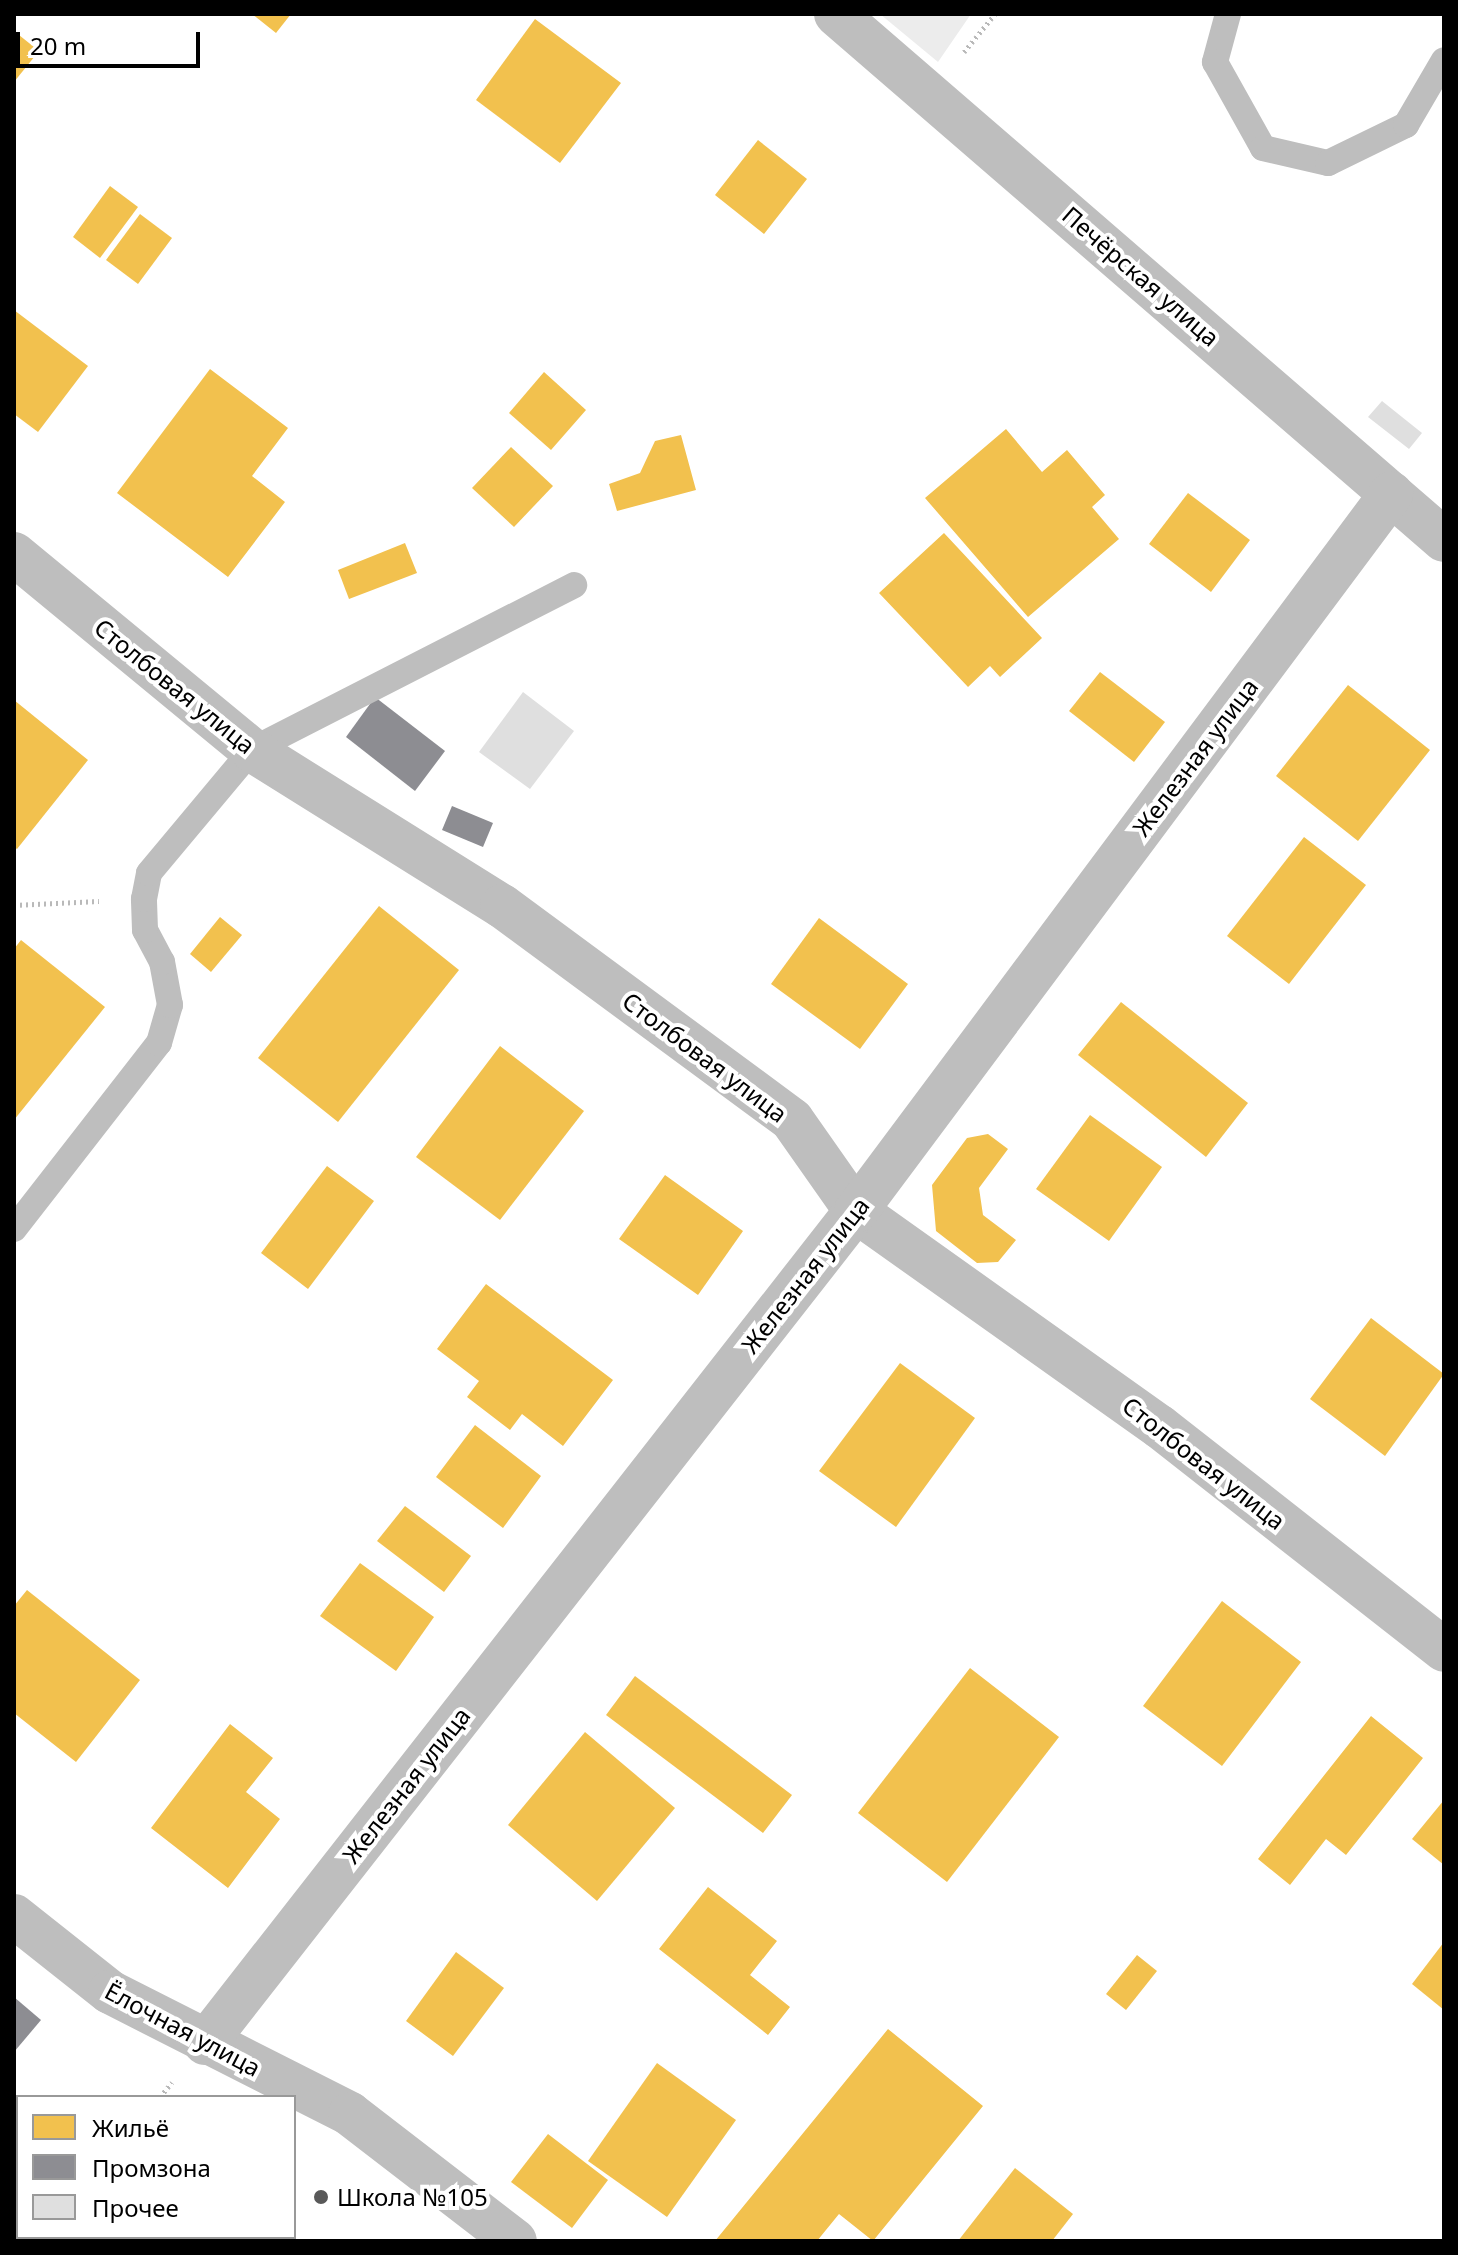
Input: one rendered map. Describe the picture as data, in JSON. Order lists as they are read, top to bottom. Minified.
{"streets":{"street":["Печёрская улица","Столбовая улица","Железная улица","Ёлочная улица"]},"crossings":[["Печёрская улица","Железная улица"],["Столбовая улица","Железная улица"],["Железная улица","Ёлочная улица"]],"places":["Школа №105"],"legend":["Жильё","Промзона","Прочее"],"scale_bar":"20 m"}
